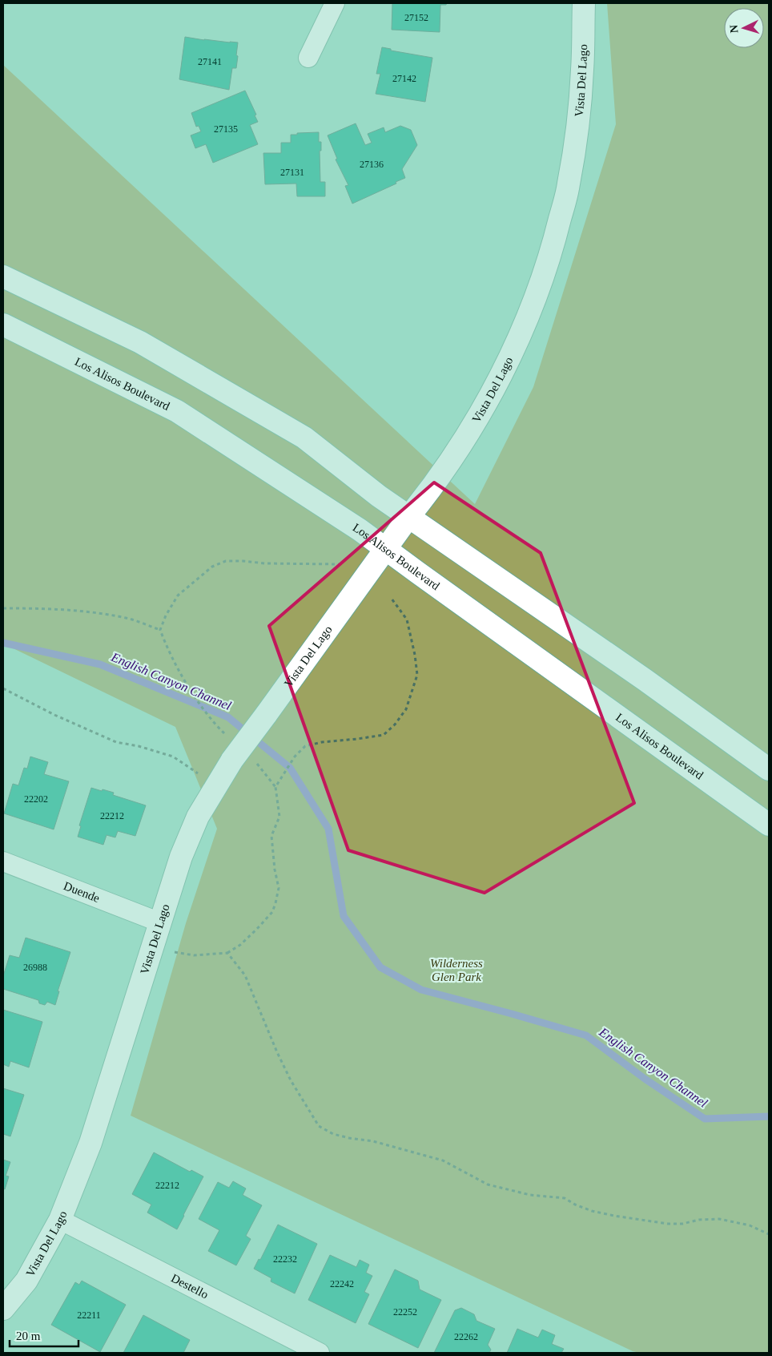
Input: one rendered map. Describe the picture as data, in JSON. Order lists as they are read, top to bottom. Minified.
{"streets":{"main road":["Vista Del Lago","Los Alisos Boulevard"],"street":["Duende","Destello"]},"crossings":[["Vista Del Lago","Los Alisos Boulevard"],["Vista Del Lago","Duende"],["Vista Del Lago","Destello"]],"water":["English Canyon Channel"],"parks":["Wilderness Glen Park"],"house_numbers":["27152","27141","27142","27135","27136","27131","22202","22212","26988","22212","22232","22242","22252","22211","22262"],"scale_bar":"20 m","north":"left"}
